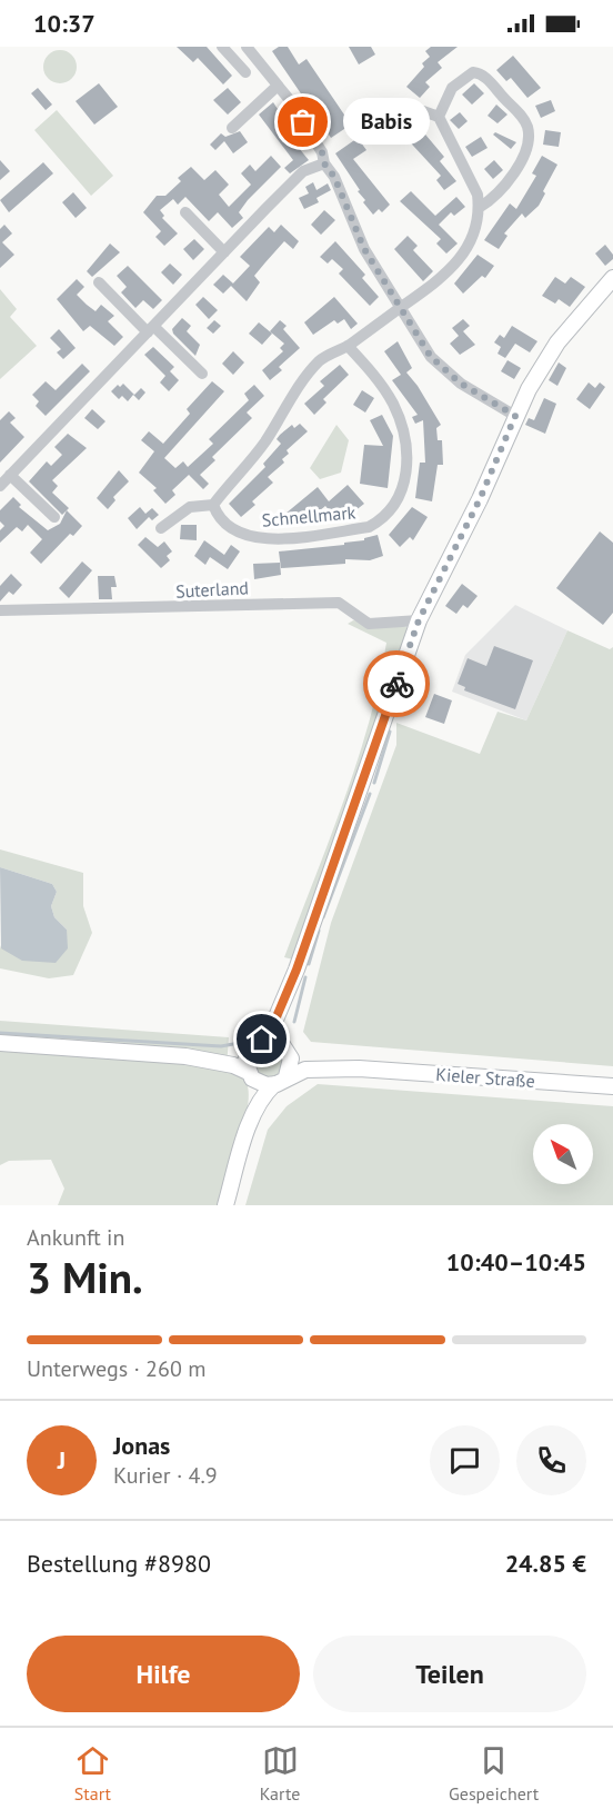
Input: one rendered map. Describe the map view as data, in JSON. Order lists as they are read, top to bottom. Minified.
{"streets":{"main road":["Kieler Straße"],"street":["Schnellmark","Suterland"]},"places":["Babis"],"north":"top left","page":{"status":"10:37","bubble":"Babis","heading":["3 Min.","Ankunft in","10:40–10:45"],"panel":["Jonas","Kurier · 4.9","Bestellung #8980","24.85 €"],"bar":"Unterwegs · 260 m","round":"J","buttons":["Hilfe","Teilen"],"tabs":["Start","Karte","Gespeichert"]}}
